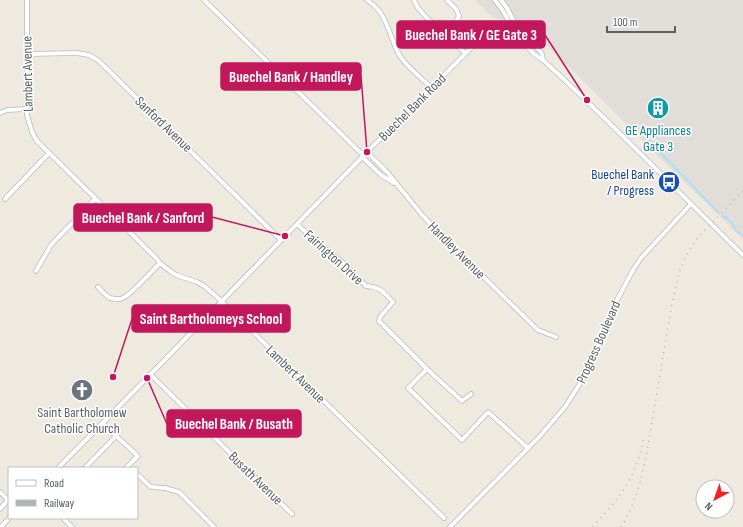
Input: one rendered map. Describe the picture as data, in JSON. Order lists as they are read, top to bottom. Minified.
{"streets":{"street":["Lambert Avenue","Buechel Bank Road","Sanford Avenue","Handley Avenue","Fairington Drive","Progress Boulevard","Busath Avenue"]},"crossings":[["Lambert Avenue","Buechel Bank Road"],["Lambert Avenue","Sanford Avenue"],["Buechel Bank Road","Sanford Avenue"],["Buechel Bank Road","Handley Avenue"],["Buechel Bank Road","Fairington Drive"],["Buechel Bank Road","Busath Avenue"]],"places":{"other":["Buechel Bank / GE Gate 3","Buechel Bank / Handley","Buechel Bank / Sanford","Saint Bartholomeys School","Buechel Bank / Busath"],"building":["GE Appliances Gate 3"],"bus stop":["Buechel Bank / Progress"],"church":["Saint Bartholomew Catholic Church"]},"legend":["Road","Railway"],"scale_bar":"100 m","north":"bottom left"}
